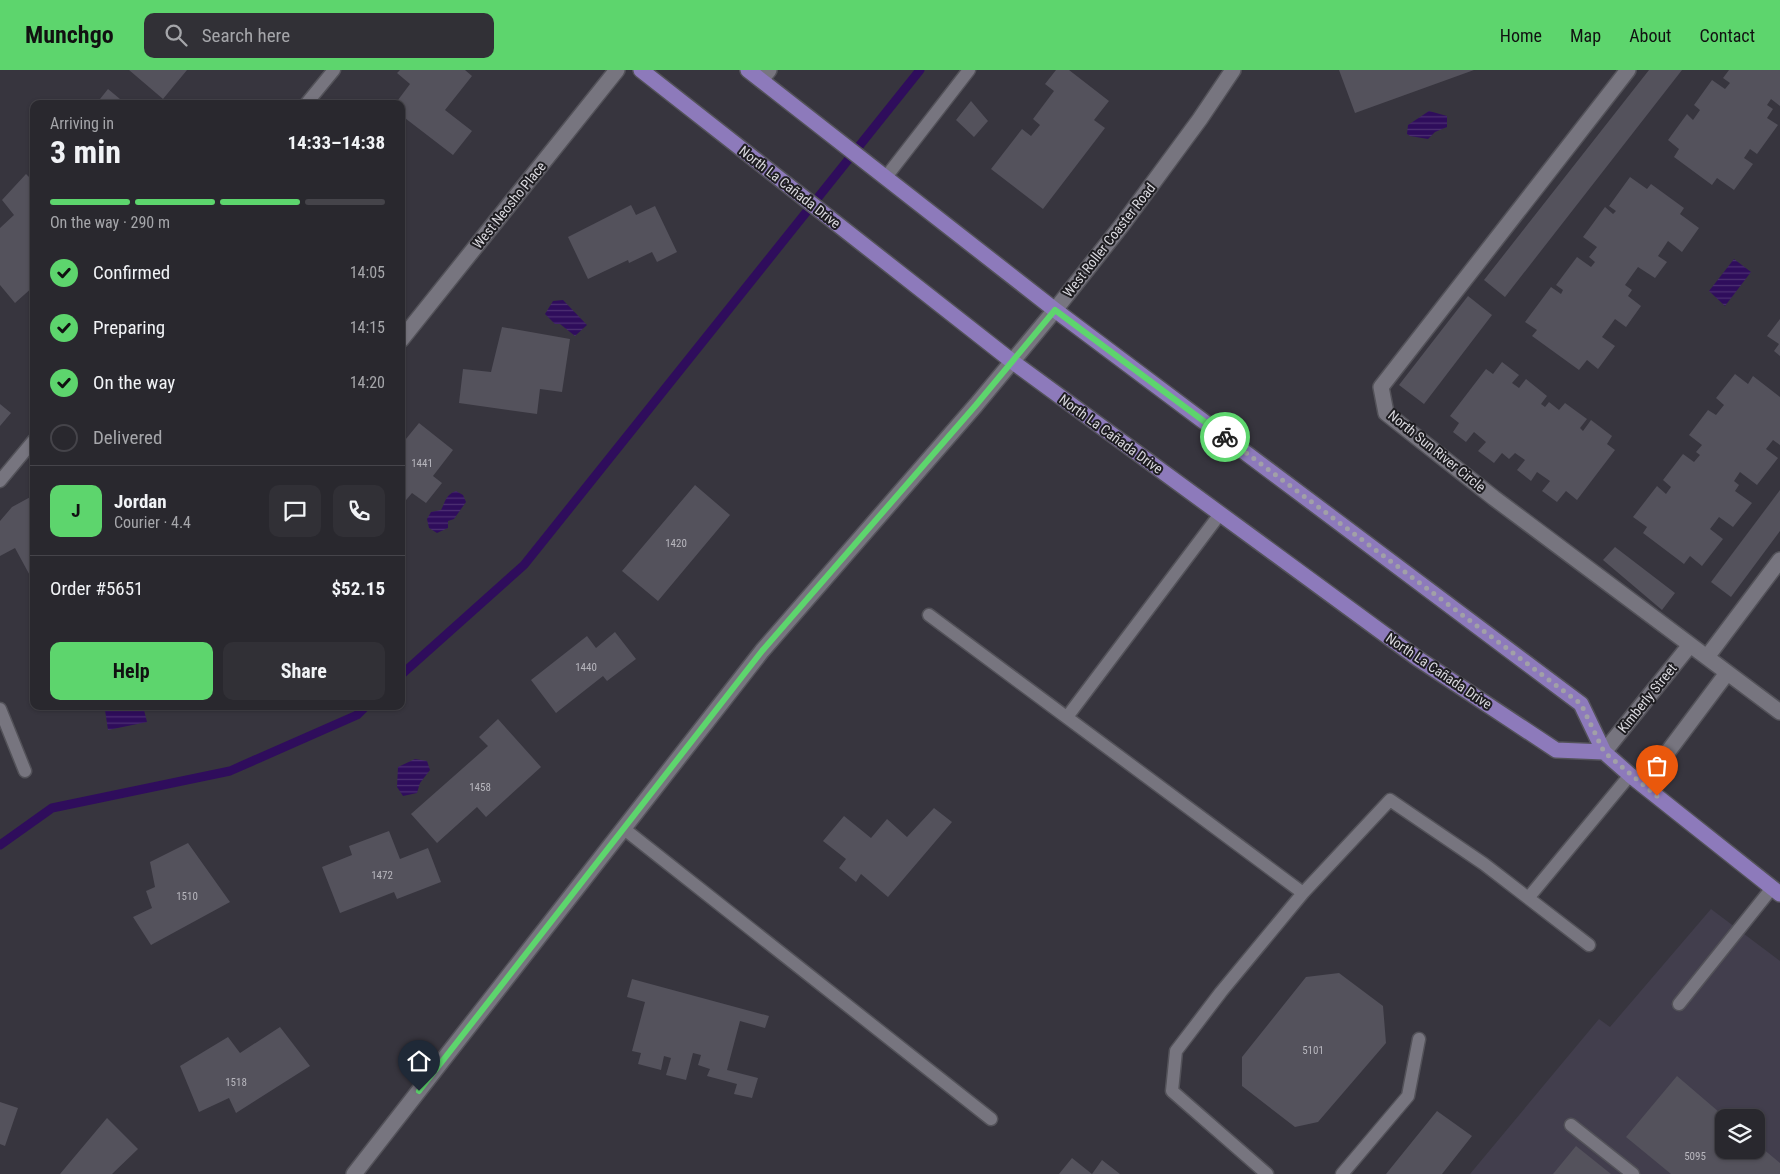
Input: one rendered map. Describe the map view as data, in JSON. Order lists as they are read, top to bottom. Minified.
{"streets":{"main road":["North La Cañada Drive"],"street":["West Neosho Place","West Roller Coaster Road","North Sun River Circle","Kimberly Street"]},"crossings":[["North La Cañada Drive","West Roller Coaster Road"],["North La Cañada Drive","Kimberly Street"],["North Sun River Circle","Kimberly Street"]],"house_numbers":["1441","1420","1440","1458","1472","1510","5101","1518","5095"],"page":{"header":"Munchgo","search":"Search here","nav":["Home","Map","About","Contact"],"heading":["3 min","Arriving in","14:33–14:38"],"panel":["Jordan","Courier · 4.4","Order #5651","$52.15"],"bar":"On the way · 290 m","list":[["Confirmed","14:05"],["Preparing","14:15"],["On the way","14:20"],"Delivered"],"round":"J","buttons":["Help","Share"]}}
